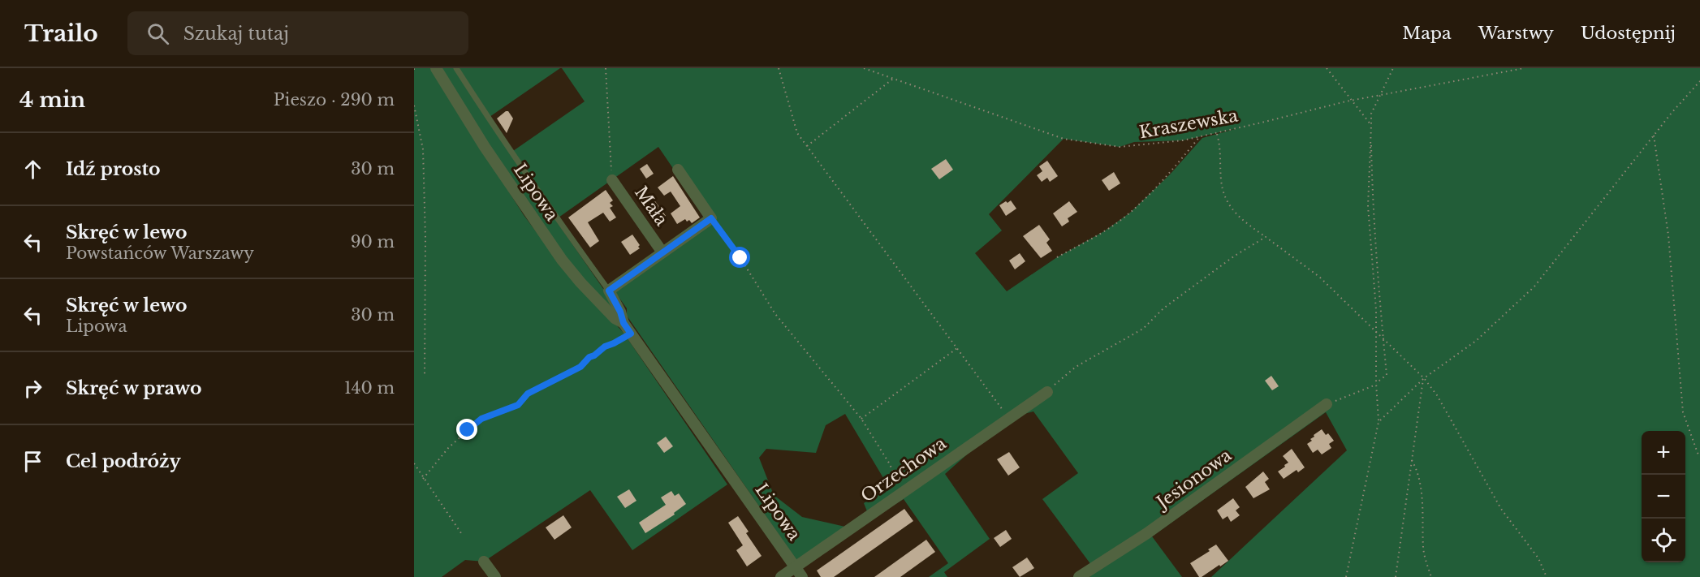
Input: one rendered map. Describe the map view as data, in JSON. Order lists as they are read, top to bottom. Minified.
{"streets":{"street":["Lipowa","Mała","Orzechowa","Jesionowa"],"path":["Kraszewska"]},"crossings":[["Lipowa","Orzechowa"]],"page":{"header":"Trailo","search":"Szukaj tutaj","nav":["Mapa","Warstwy","Udostępnij"],"heading":["4 min","Pieszo · 290 m"],"list":[["Idź prosto","30 m"],["Skręć w lewo","Powstańców Warszawy","90 m"],["Skręć w lewo","Lipowa","30 m"],["Skręć w prawo","140 m"],"Cel podróży"],"map_buttons":["+","−"]}}
